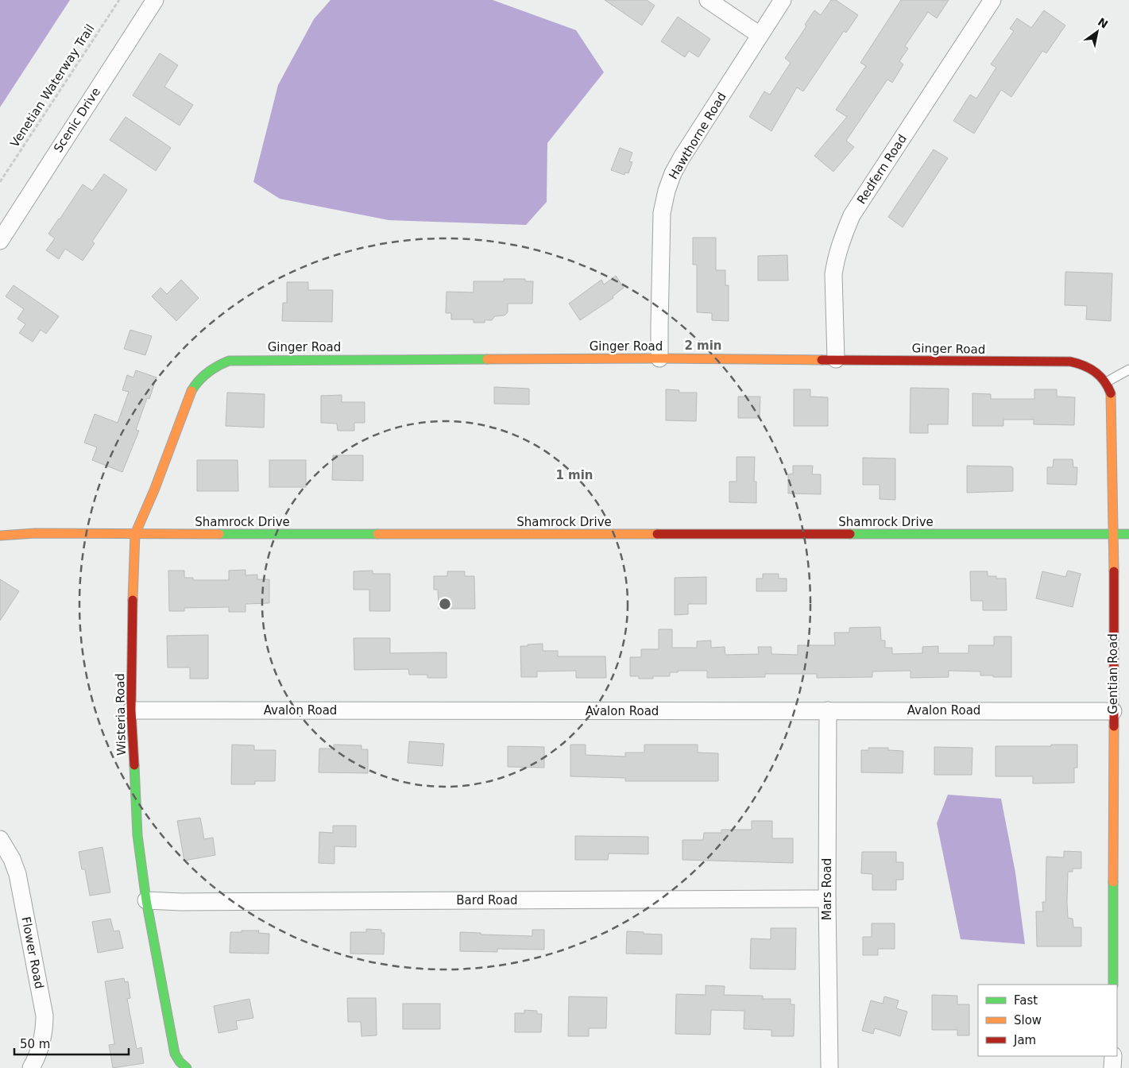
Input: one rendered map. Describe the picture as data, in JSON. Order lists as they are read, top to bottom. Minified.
{"streets":{"street":["Scenic Drive","Hawthorne Road","Redfern Road","Ginger Road","Shamrock Drive","Gentian Road","Avalon Road","Wisteria Road","Mars Road","Bard Road","Flower Road"],"path":["Venetian Waterway Trail"]},"crossings":[["Hawthorne Road","Ginger Road"],["Redfern Road","Ginger Road"],["Ginger Road","Gentian Road"],["Ginger Road","Wisteria Road"],["Shamrock Drive","Gentian Road"],["Shamrock Drive","Wisteria Road"],["Gentian Road","Avalon Road"],["Avalon Road","Wisteria Road"],["Avalon Road","Mars Road"],["Wisteria Road","Bard Road"],["Mars Road","Bard Road"]],"legend":["Fast","Slow","Jam"],"scale_bar":"50 m","north":"top right","rings":["2 min","1 min"]}
